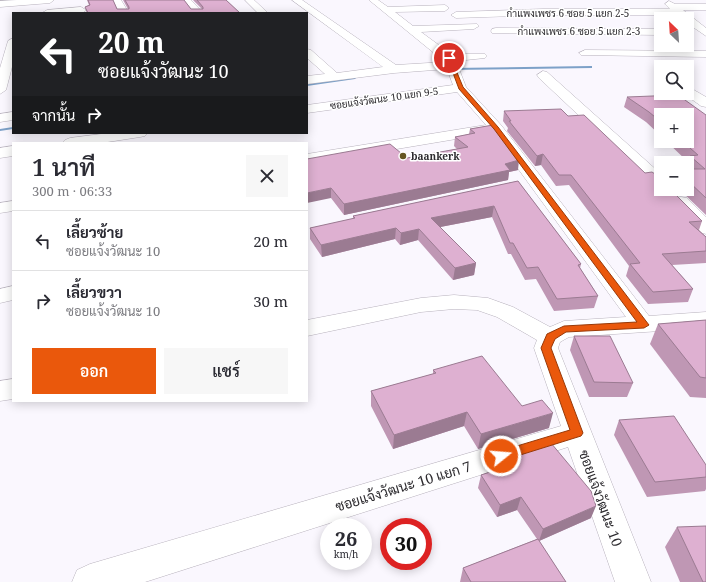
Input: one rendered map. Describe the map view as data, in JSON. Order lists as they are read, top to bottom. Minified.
{"streets":{"street":["กำแพงเพชร 6 ซอย 5 แยก 2-5","กำแพงเพชร 6 ซอย 5 แยก 2-3","ซอยแจ้งวัฒนะ 10 แยก 9-5","ซอยแจ้งวัฒนะ 10 แยก 7","ซอยแจ้งวัฒนะ 10"]},"crossings":[["ซอยแจ้งวัฒนะ 10 แยก 7","ซอยแจ้งวัฒนะ 10"]],"places":["baankerk"],"north":"top left","page":{"map_buttons":["+","−"],"turn":["20 m","ซอยแจ้งวัฒนะ 10"],"then":"จากนั้น","heading":["1 นาที","300 m · 06:33"],"list":[{"name":"เลี้ยวซ้าย","note":"ซอยแจ้งวัฒนะ 10","value":"20 m"},{"name":"เลี้ยวขวา","note":"ซอยแจ้งวัฒนะ 10","value":"30 m"}],"buttons":["ออก","แชร์"],"speed":"26 km/h","limit":"30"}}
